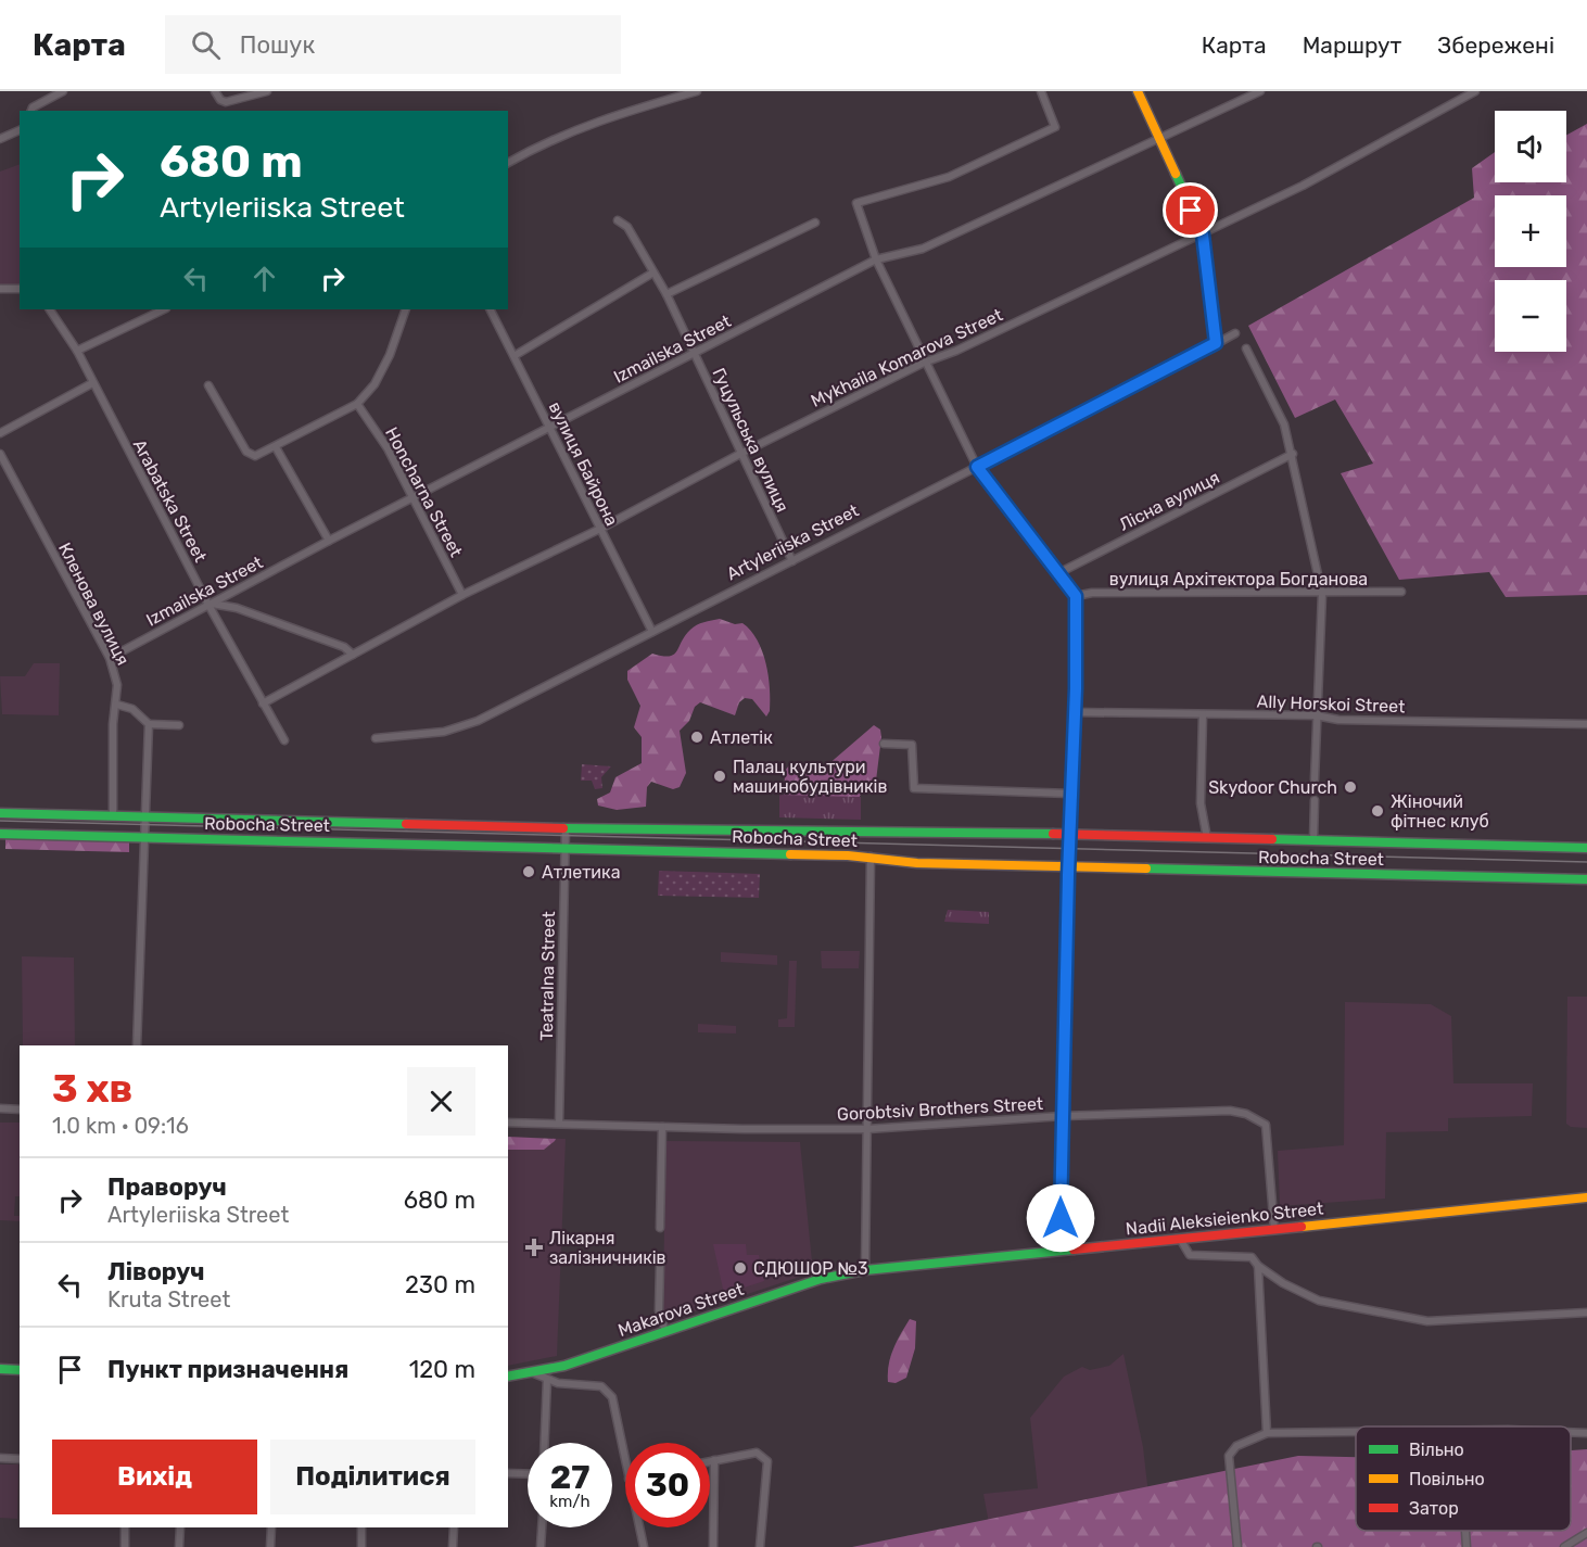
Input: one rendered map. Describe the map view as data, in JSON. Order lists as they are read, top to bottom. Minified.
{"streets":{"main road":["Artyleriiska Street","Robocha Street","Nadii Aleksieienko Street","Makarova Street"],"street":["Izmailska Street","Mykhaila Komarova Street","Гуцульська вулиця","вулиця Байрона","Honcharna Street","Arabatska Street","Лісна вулиця","вулиця Архітектора Богданова","Кленова вулиця","Ally Horskoi Street","Teatralna Street","Gorobtsiv Brothers Street"]},"crossings":[["Izmailska Street","Гуцульська вулиця"],["Izmailska Street","вулиця Байрона"],["Izmailska Street","Honcharna Street"],["Izmailska Street","Arabatska Street"],["Izmailska Street","Кленова вулиця"],["Mykhaila Komarova Street","Гуцульська вулиця"],["Mykhaila Komarova Street","вулиця Байрона"],["Mykhaila Komarova Street","Honcharna Street"],["Mykhaila Komarova Street","Arabatska Street"],["Гуцульська вулиця","Artyleriiska Street"],["вулиця Байрона","Artyleriiska Street"],["Кленова вулиця","Robocha Street"],["Robocha Street","Teatralna Street"],["Teatralna Street","Gorobtsiv Brothers Street"],["Gorobtsiv Brothers Street","Nadii Aleksieienko Street"],["Nadii Aleksieienko Street","Makarova Street"]],"places":{"other":["Атлетік","Палац культури машинобудівників","Skydoor Church","Жіночий фітнес клуб","Атлетика","СДЮШОР №3"],"health":["Лікарня залізничників"]},"legend":["Вільно","Повільно","Затор"],"page":{"header":"Карта","search":"Пошук","nav":["Карта","Маршрут","Збережені"],"map_buttons":["+","−"],"turn":["680 m","Artyleriiska Street"],"heading":["3 хв","1.0 km · 09:16"],"list":[{"name":"Праворуч","note":"Artyleriiska Street","value":"680 m"},{"name":"Ліворуч","note":"Kruta Street","value":"230 m"},{"name":"Пункт призначення","value":"120 m"}],"buttons":["Вихід","Поділитися"],"speed":"27 km/h","limit":"30"}}
